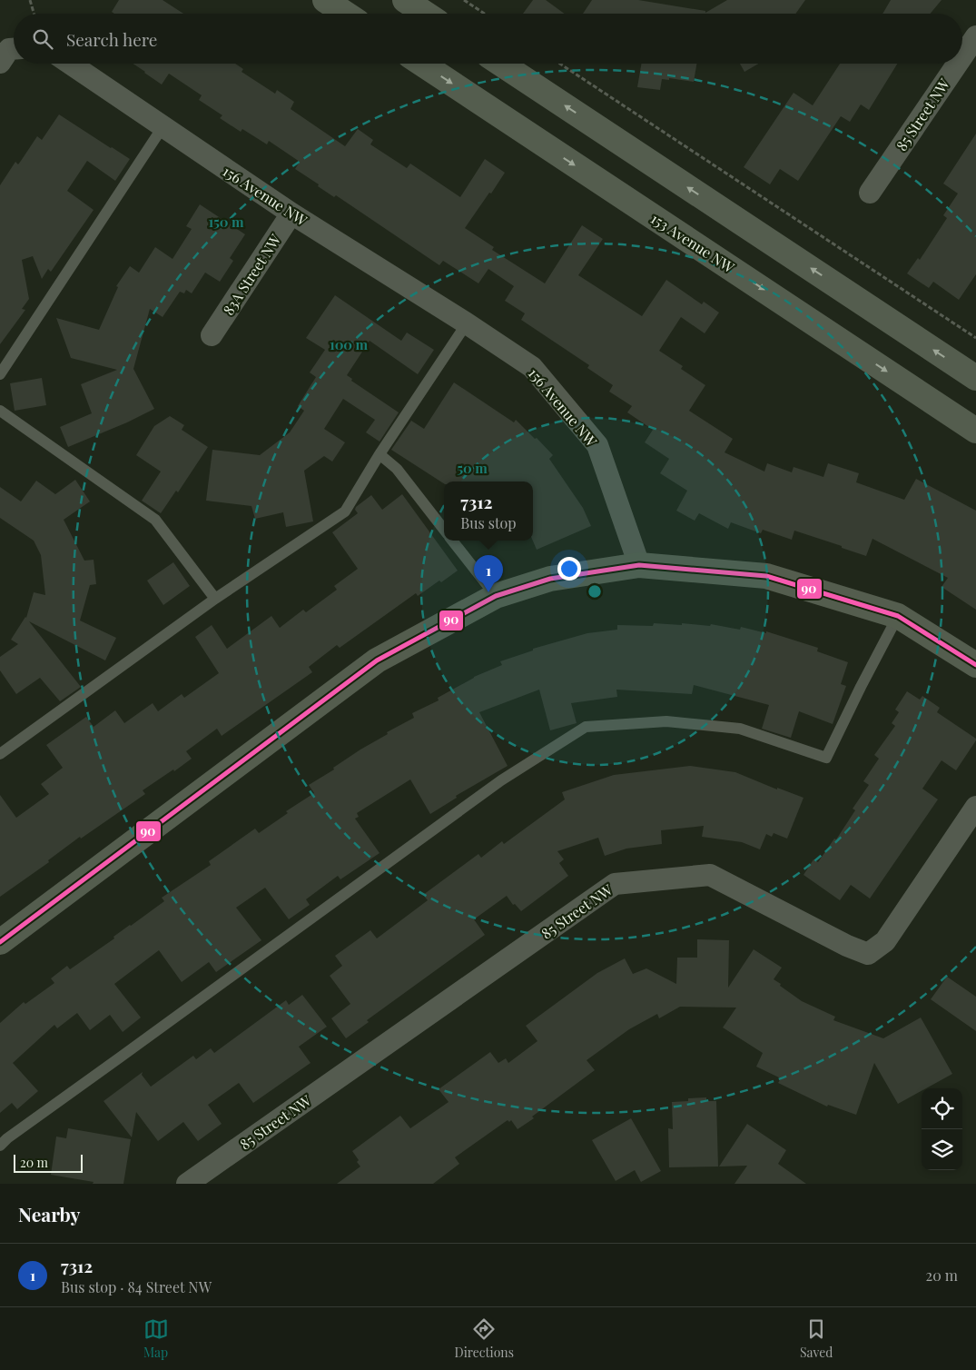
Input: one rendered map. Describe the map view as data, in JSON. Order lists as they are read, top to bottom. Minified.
{"streets":{"main road":["153 Avenue NW"],"street":["85 Street NW","156 Avenue NW","83A Street NW"]},"crossings":[["156 Avenue NW","83A Street NW"]],"lines":["transit line 90"],"scale_bar":"20 m","page":{"search":"Search here","popup":["7312","Bus stop"],"pins":"1","scale":"20 m","heading":"Nearby","list":[{"mark":"1","name":"7312","note":"Bus stop · 84 Street NW","value":"20 m"}],"nav":["Map","Directions","Saved"]},"rings":["150 m","100 m","50 m"]}
